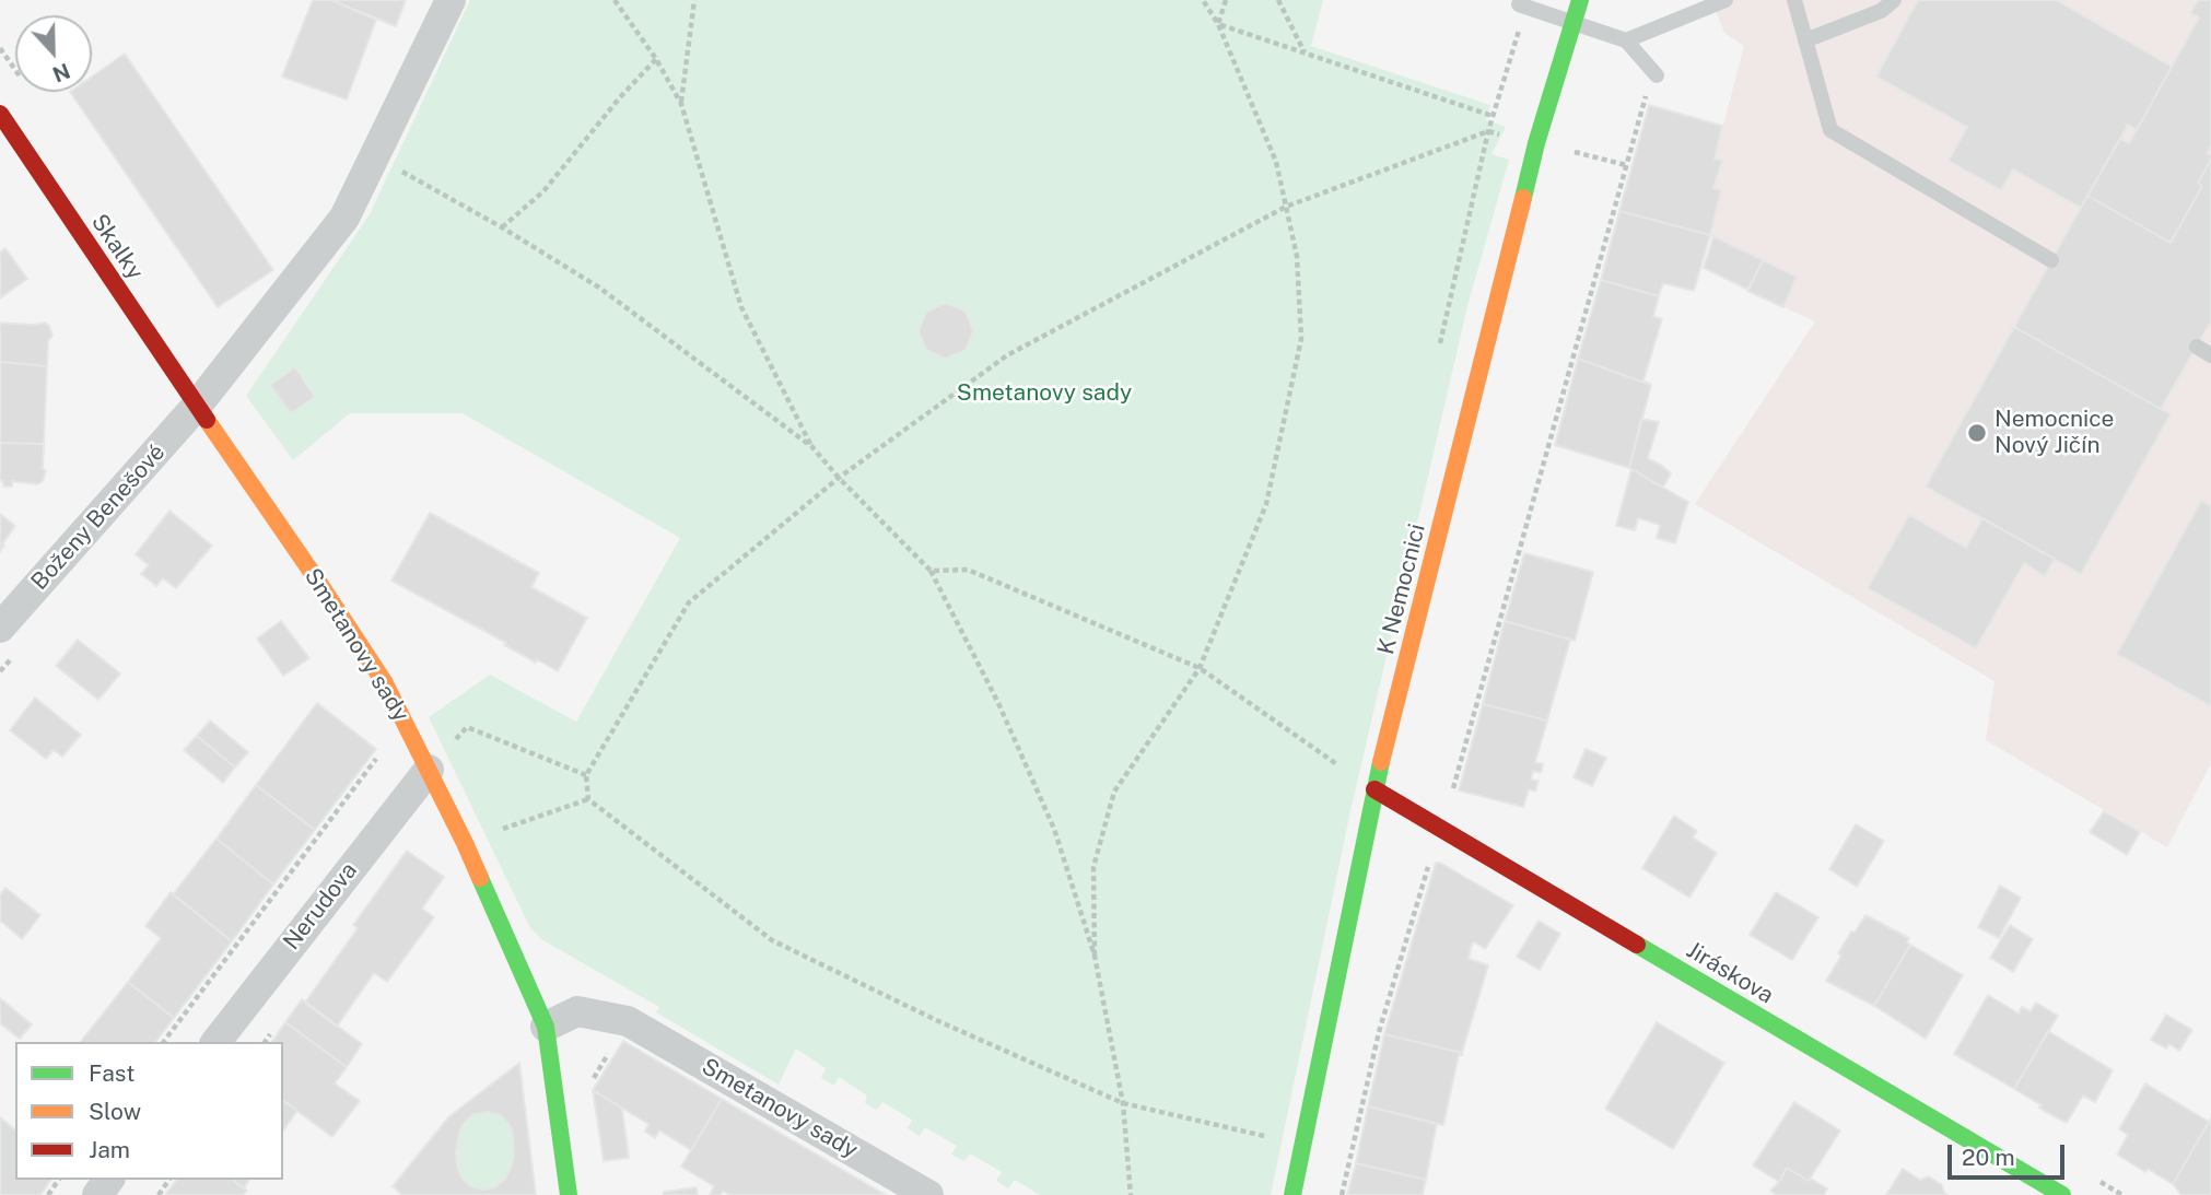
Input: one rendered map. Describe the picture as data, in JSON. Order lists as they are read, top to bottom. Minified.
{"streets":{"street":["Skalky","Boženy Benešové","K Nemocnici","Smetanovy sady","Nerudova","Jiráskova"]},"crossings":[["Skalky","Boženy Benešové"],["Skalky","Smetanovy sady"],["Boženy Benešové","Smetanovy sady"],["K Nemocnici","Jiráskova"],["Smetanovy sady","Nerudova"]],"parks":["Smetanovy sady"],"places":["Nemocnice Nový Jičín"],"legend":["Fast","Slow","Jam"],"scale_bar":"20 m","north":"bottom"}
